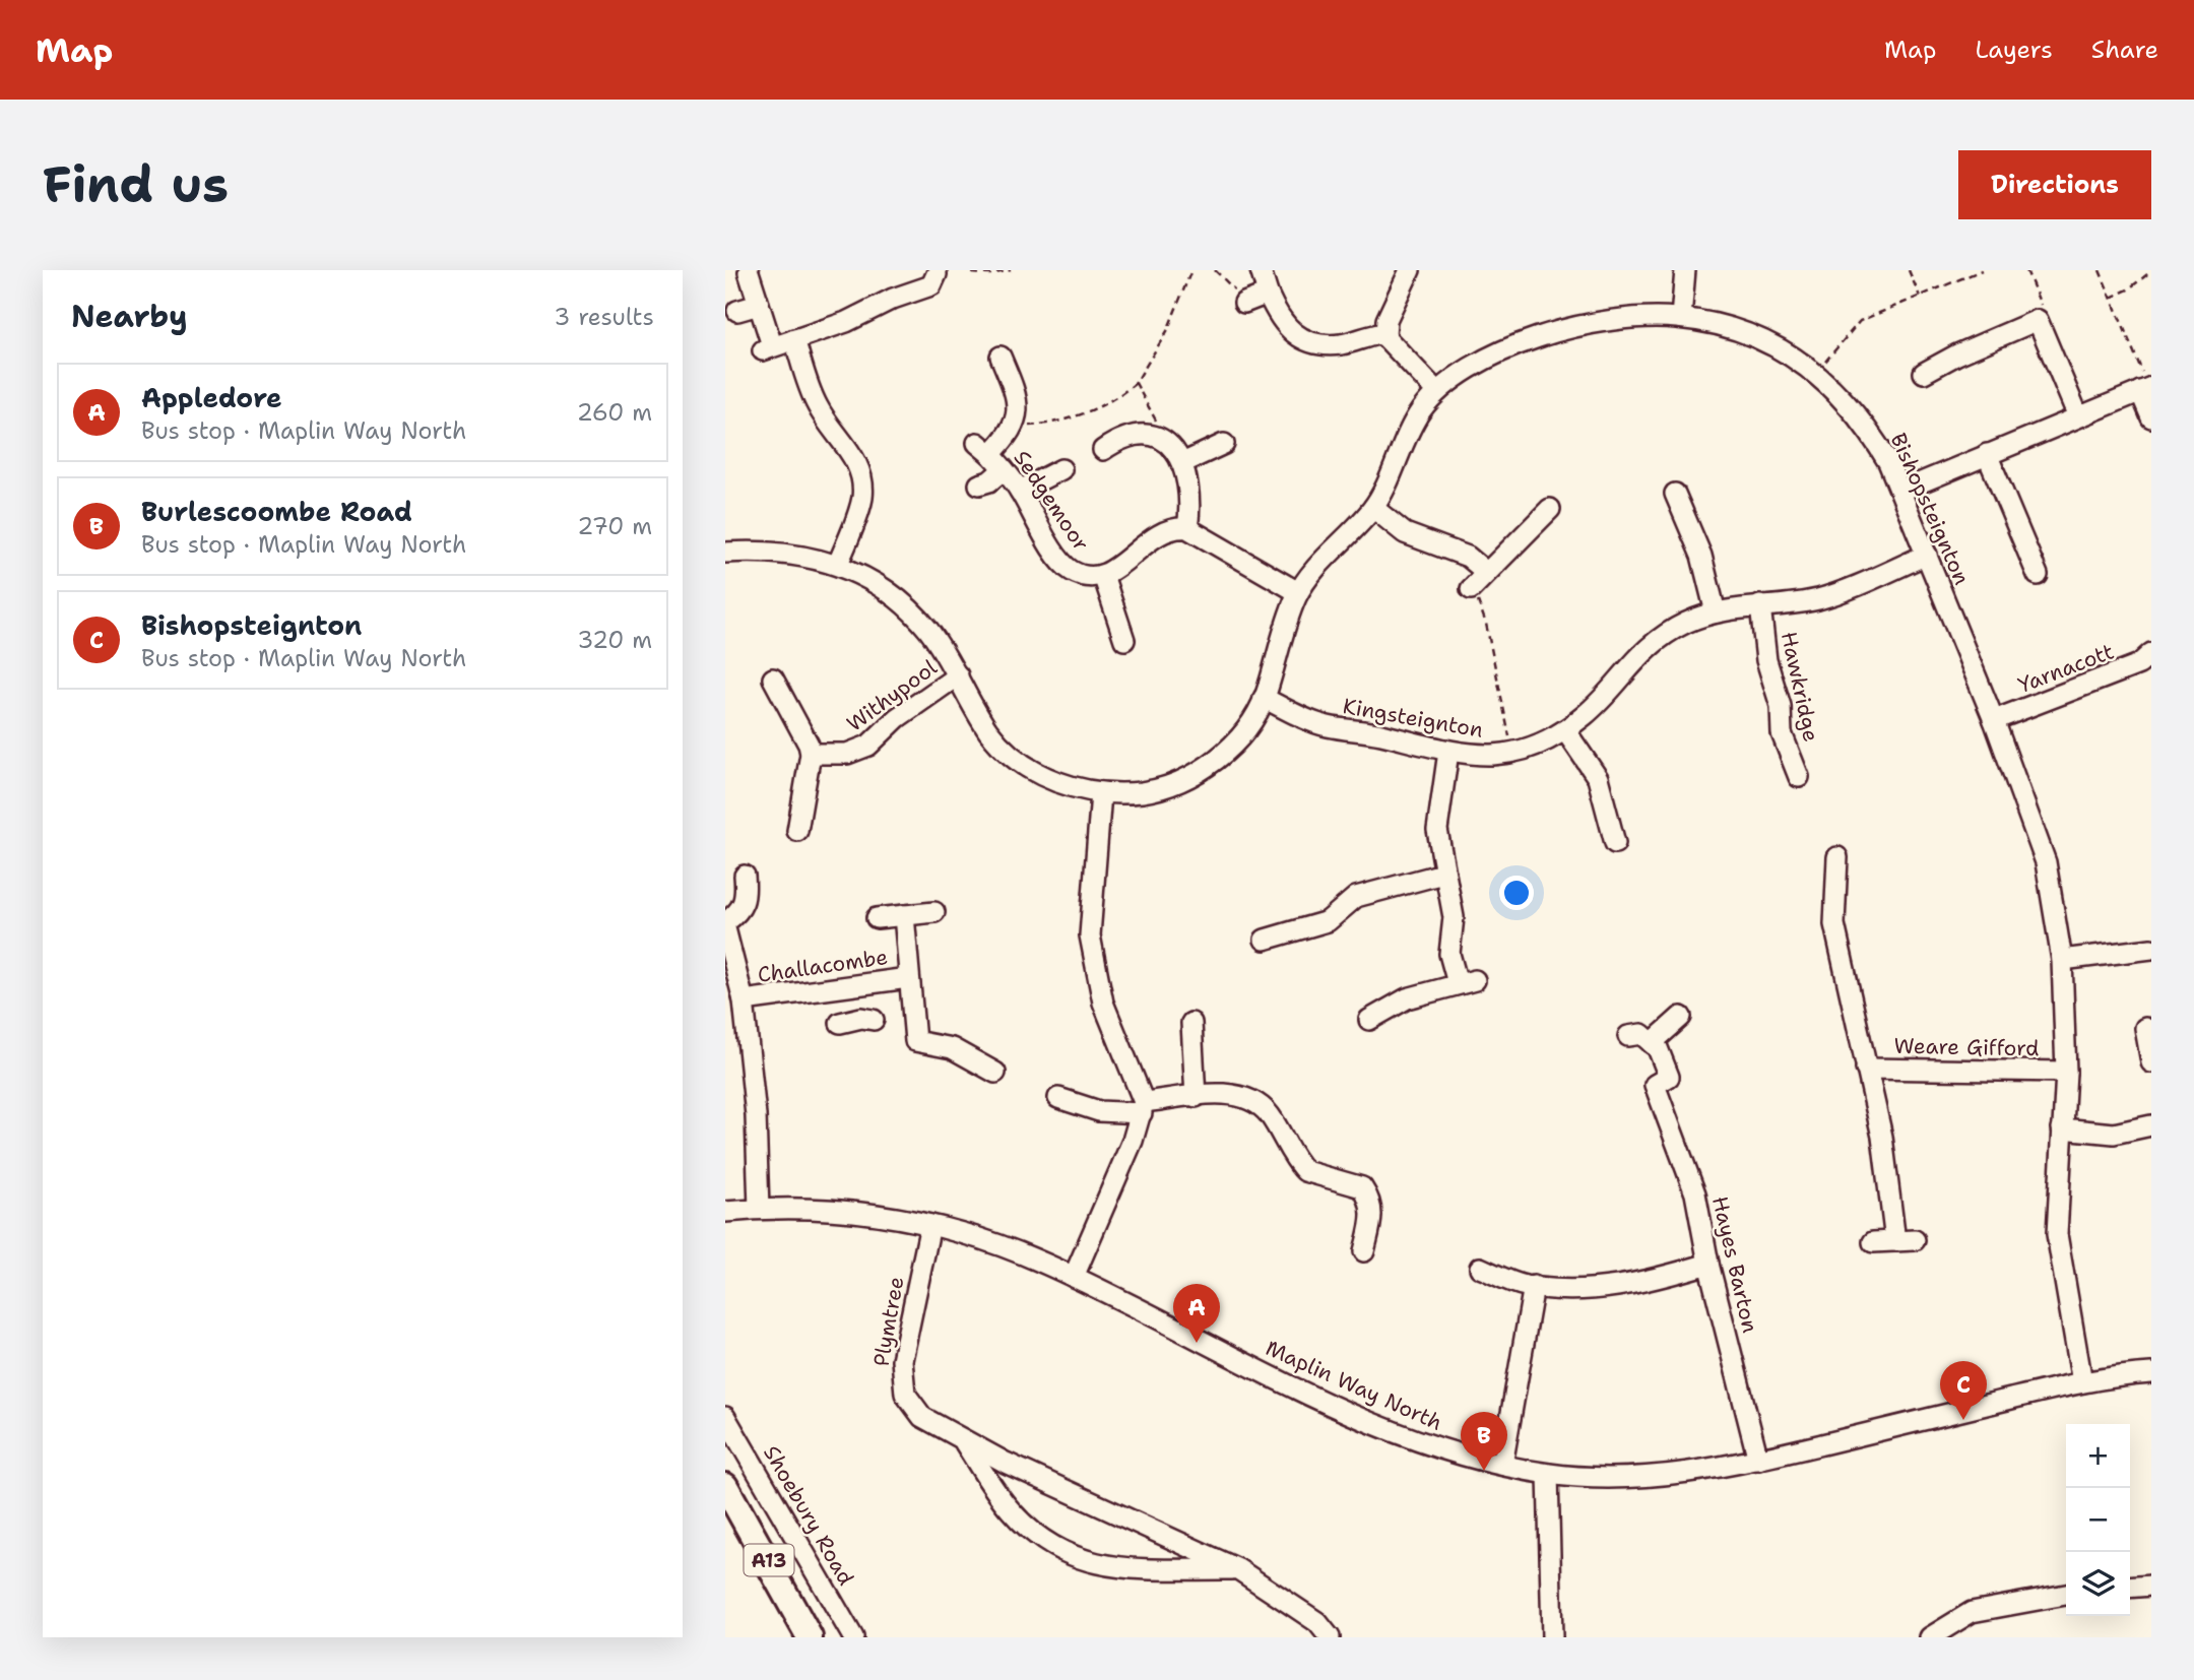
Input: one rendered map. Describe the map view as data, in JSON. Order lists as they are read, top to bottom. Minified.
{"streets":{"main road":["A13"],"street":["Sedgemoor","Bishopsteignton","Yarnacott","Hawkridge","Withypool","Kingsteignton","Challacombe","Weare Gifford","Hayes Barton","Plymtree","Maplin Way North","Shoebury Road"]},"crossings":[["Bishopsteignton","Yarnacott"],["Bishopsteignton","Withypool"],["Bishopsteignton","Kingsteignton"],["Bishopsteignton","Weare Gifford"],["Bishopsteignton","Maplin Way North"],["Hawkridge","Kingsteignton"],["Challacombe","Maplin Way North"],["Hayes Barton","Maplin Way North"],["Plymtree","Maplin Way North"]],"page":{"header":"Map","nav":["Map","Layers","Share"],"buttons":"Directions","title":"Find us","heading":["Nearby","3 results"],"list":[{"mark":"A","name":"Appledore","note":"Bus stop · Maplin Way North","value":"260 m"},{"mark":"B","name":"Burlescoombe Road","note":"Bus stop · Maplin Way North","value":"270 m"},{"mark":"C","name":"Bishopsteignton","note":"Bus stop · Maplin Way North","value":"320 m"}],"pins":["A","C","B"],"map_buttons":["+","−"]}}
